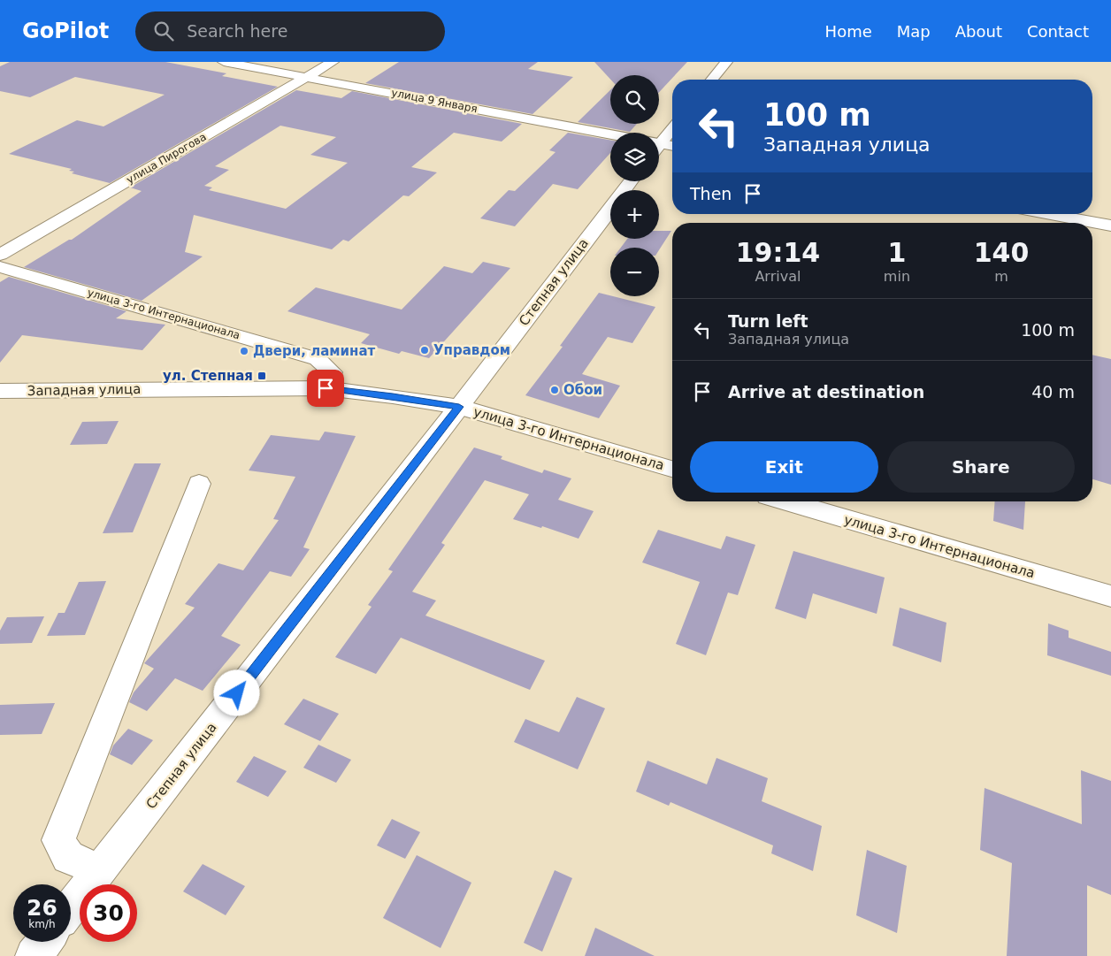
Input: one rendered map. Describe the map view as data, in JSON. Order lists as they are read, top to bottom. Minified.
{"streets":{"street":["улица 9 Января","улица Пирогова","Степная улица","улица 3-го Интернационала","Западная улица"]},"crossings":[["улица 9 Января","улица Пирогова"],["Степная улица","улица 3-го Интернационала"],["Степная улица","Западная улица"],["улица 3-го Интернационала","Западная улица"]],"places":{"other":["Управдом","Двери, ламинат","Обои"],"transit":["ул. Степная"]},"page":{"header":"GoPilot","search":"Search here","nav":["Home","Map","About","Contact"],"map_buttons":["+","−"],"turn":["100 m","Западная улица"],"then":"Then","eta":["19:14","Arrival","1","min","140","m"],"list":[{"name":"Turn left","note":"Западная улица","value":"100 m"},{"name":"Arrive at destination","value":"40 m"}],"buttons":["Exit","Share"],"speed":"26 km/h","limit":"30"}}
